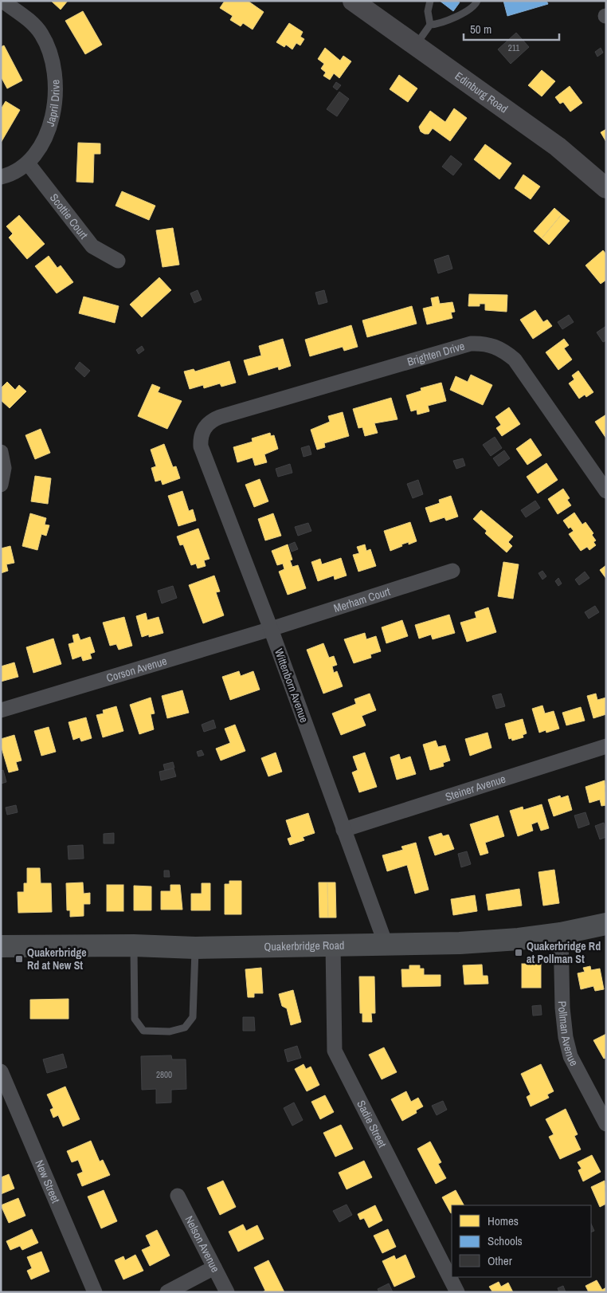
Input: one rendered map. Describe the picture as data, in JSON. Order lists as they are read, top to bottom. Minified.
{"streets":{"main road":["Edinburg Road","Quakerbridge Road"],"street":["Japril Drive","Scottie Court","Brighten Drive","Merham Court","Corson Avenue","Wittenborn Avenue","Steiner Avenue","Pollman Avenue","Sadie Street","New Street","Nelson Avenue"]},"crossings":[["Japril Drive","Scottie Court"],["Brighten Drive","Wittenborn Avenue"],["Merham Court","Corson Avenue"],["Merham Court","Wittenborn Avenue"],["Corson Avenue","Wittenborn Avenue"],["Wittenborn Avenue","Steiner Avenue"],["Wittenborn Avenue","Quakerbridge Road"],["Quakerbridge Road","Pollman Avenue"],["Quakerbridge Road","Sadie Street"]],"places":{"transit":["Quakerbridge Rd at Pollman St","Quakerbridge Rd at New St"]},"house_numbers":["211","2800"],"legend":["Homes","Schools","Other"],"scale_bar":"50 m"}
